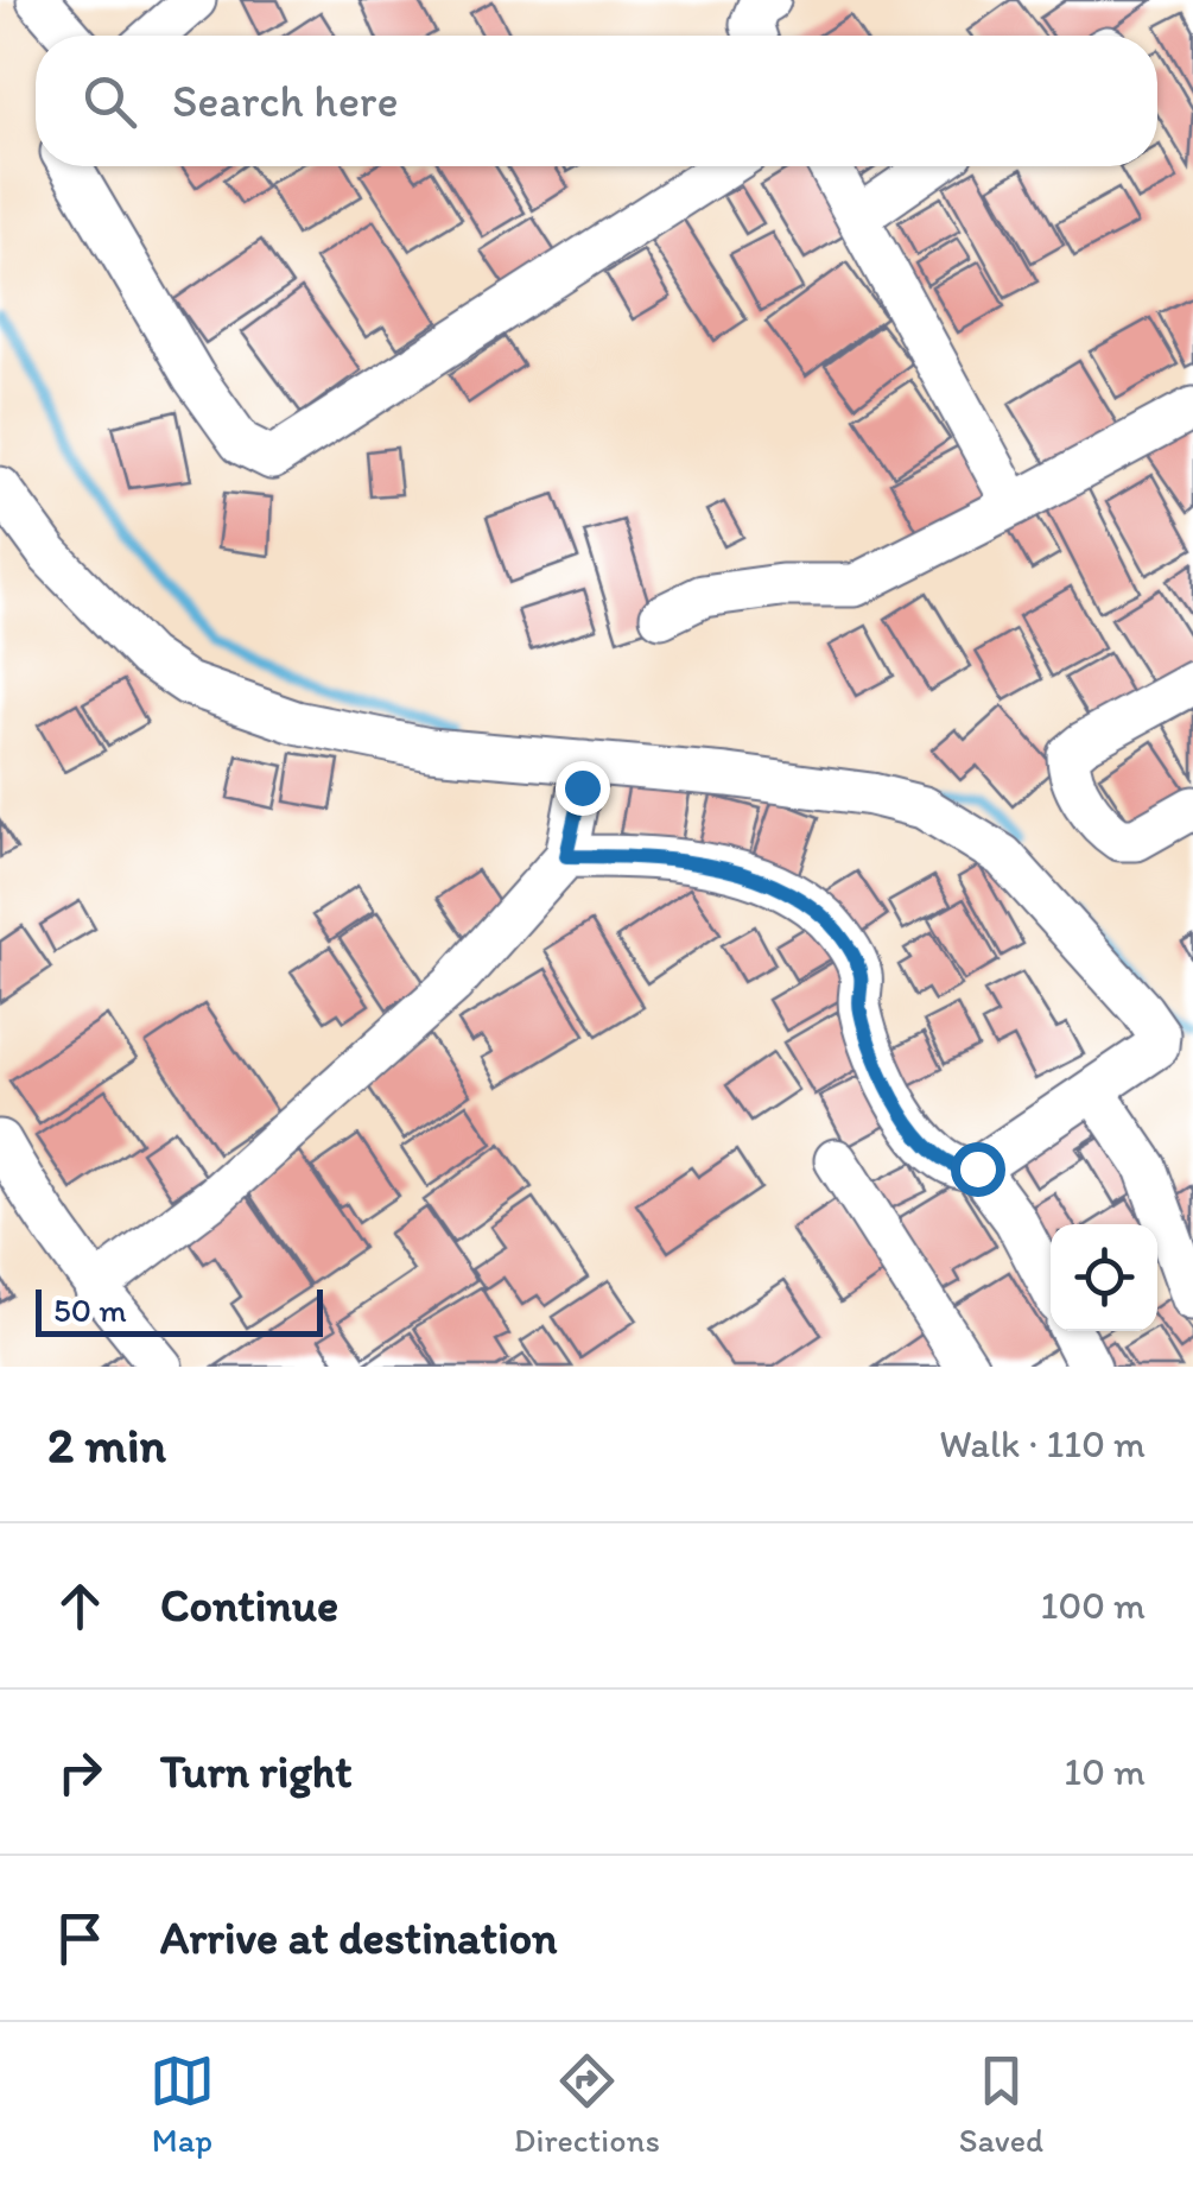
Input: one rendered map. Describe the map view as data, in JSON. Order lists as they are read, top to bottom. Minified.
{"scale_bar":"50 m","page":{"search":"Search here","scale":"50 m","heading":["2 min","Walk · 110 m"],"list":[["Continue","100 m"],["Turn right","10 m"],"Arrive at destination"],"nav":["Map","Directions","Saved"]}}
